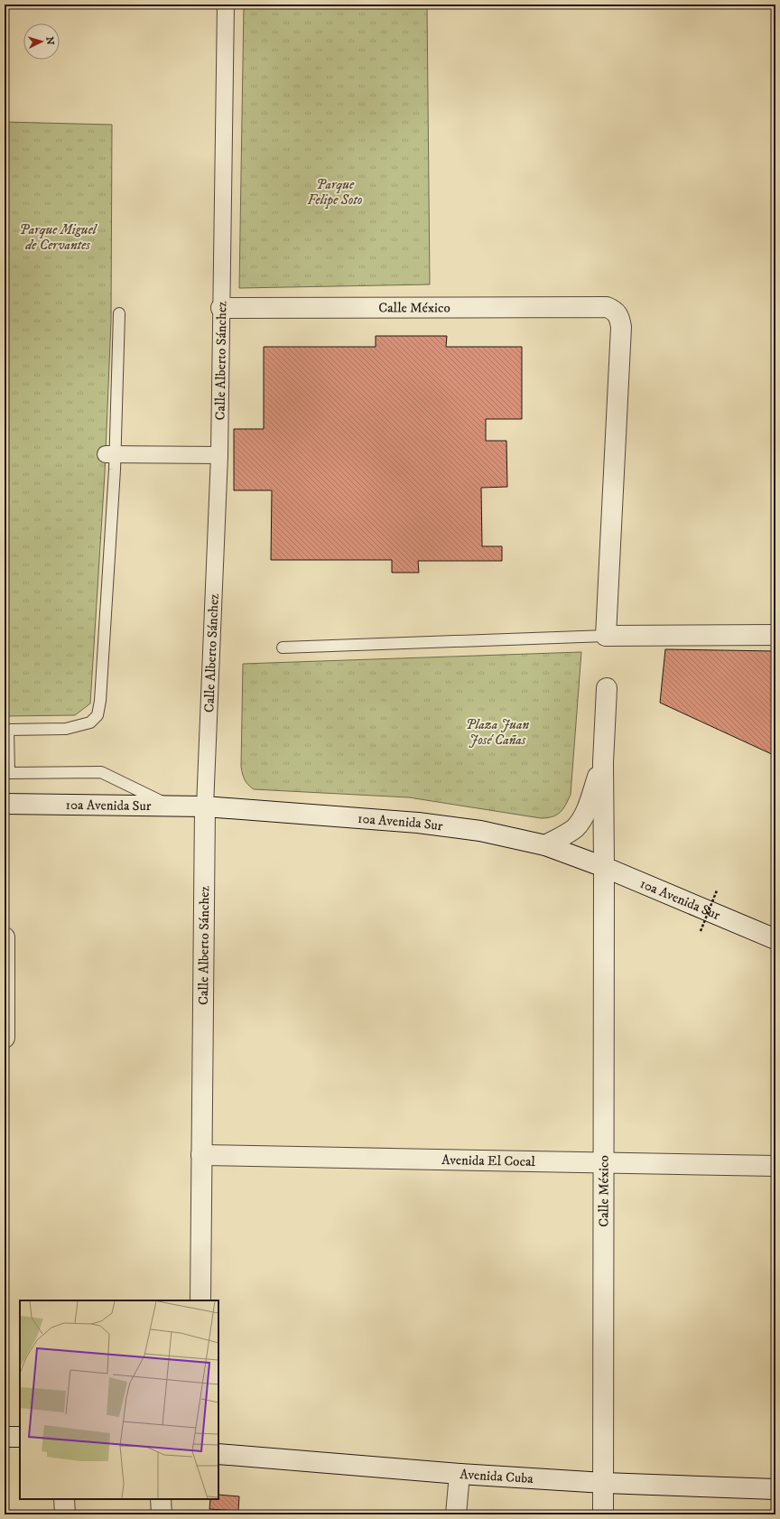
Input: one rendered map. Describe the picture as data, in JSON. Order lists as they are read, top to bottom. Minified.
{"streets":{"street":["Calle México","Calle Alberto Sánchez","10a Avenida Sur","Avenida El Cocal","Avenida Cuba"]},"crossings":[["Calle México","Calle Alberto Sánchez"],["Calle México","10a Avenida Sur"],["Calle México","Avenida El Cocal"],["Calle México","Avenida Cuba"],["Calle Alberto Sánchez","10a Avenida Sur"],["Calle Alberto Sánchez","Avenida El Cocal"]],"parks":["Parque Felipe Soto","Parque Miguel de Cervantes","Plaza Juan José Cañas"],"north":"right"}
